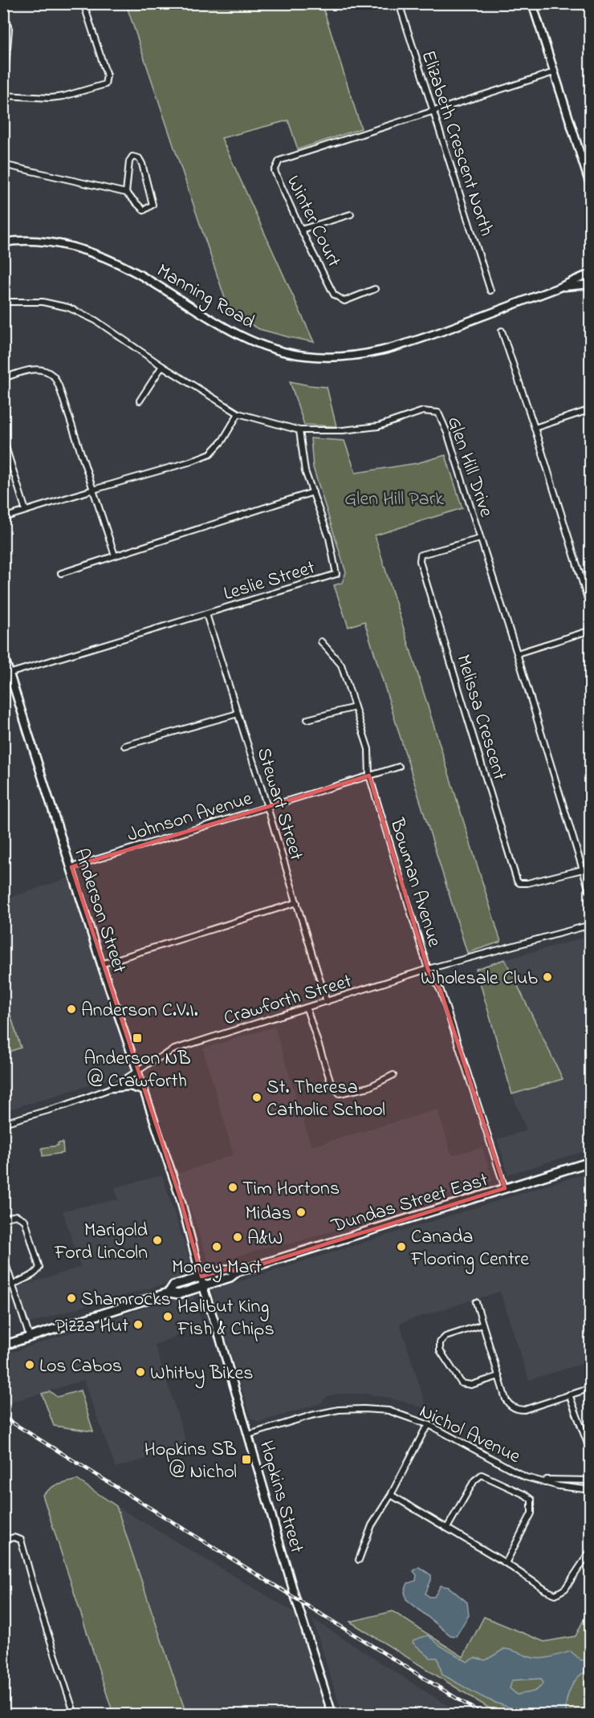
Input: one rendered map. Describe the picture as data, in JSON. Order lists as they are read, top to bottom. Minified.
{"streets":{"main road":["Manning Road","Anderson Street","Dundas Street East","Hopkins Street"],"street":["Elizabeth Crescent North","Winter Court","Glen Hill Drive","Leslie Street","Melissa Crescent","Stewart Street","Johnson Avenue","Bowman Avenue","Crawforth Street","Nichol Avenue"]},"crossings":[["Elizabeth Crescent North","Winter Court"],["Glen Hill Drive","Leslie Street"],["Glen Hill Drive","Melissa Crescent"],["Leslie Street","Stewart Street"],["Stewart Street","Johnson Avenue"],["Stewart Street","Crawforth Street"],["Johnson Avenue","Bowman Avenue"],["Johnson Avenue","Anderson Street"],["Bowman Avenue","Crawforth Street"],["Bowman Avenue","Dundas Street East"],["Anderson Street","Crawforth Street"],["Anderson Street","Dundas Street East"],["Anderson Street","Hopkins Street"],["Dundas Street East","Hopkins Street"],["Nichol Avenue","Hopkins Street"]],"parks":["Glen Hill Park"],"places":{"other":["Wholesale Club","Anderson C.V.I.","St. Theresa Catholic School","Tim Hortons","Midas","A&W","Marigold Ford Lincoln","Money Mart","Canada Flooring Centre","Shamrocks","Halibut King Fish & Chips","Pizza Hut","Los Cabos","Whitby Bikes"],"transit":["Anderson NB @ Crawforth","Hopkins SB @ Nichol"]}}
